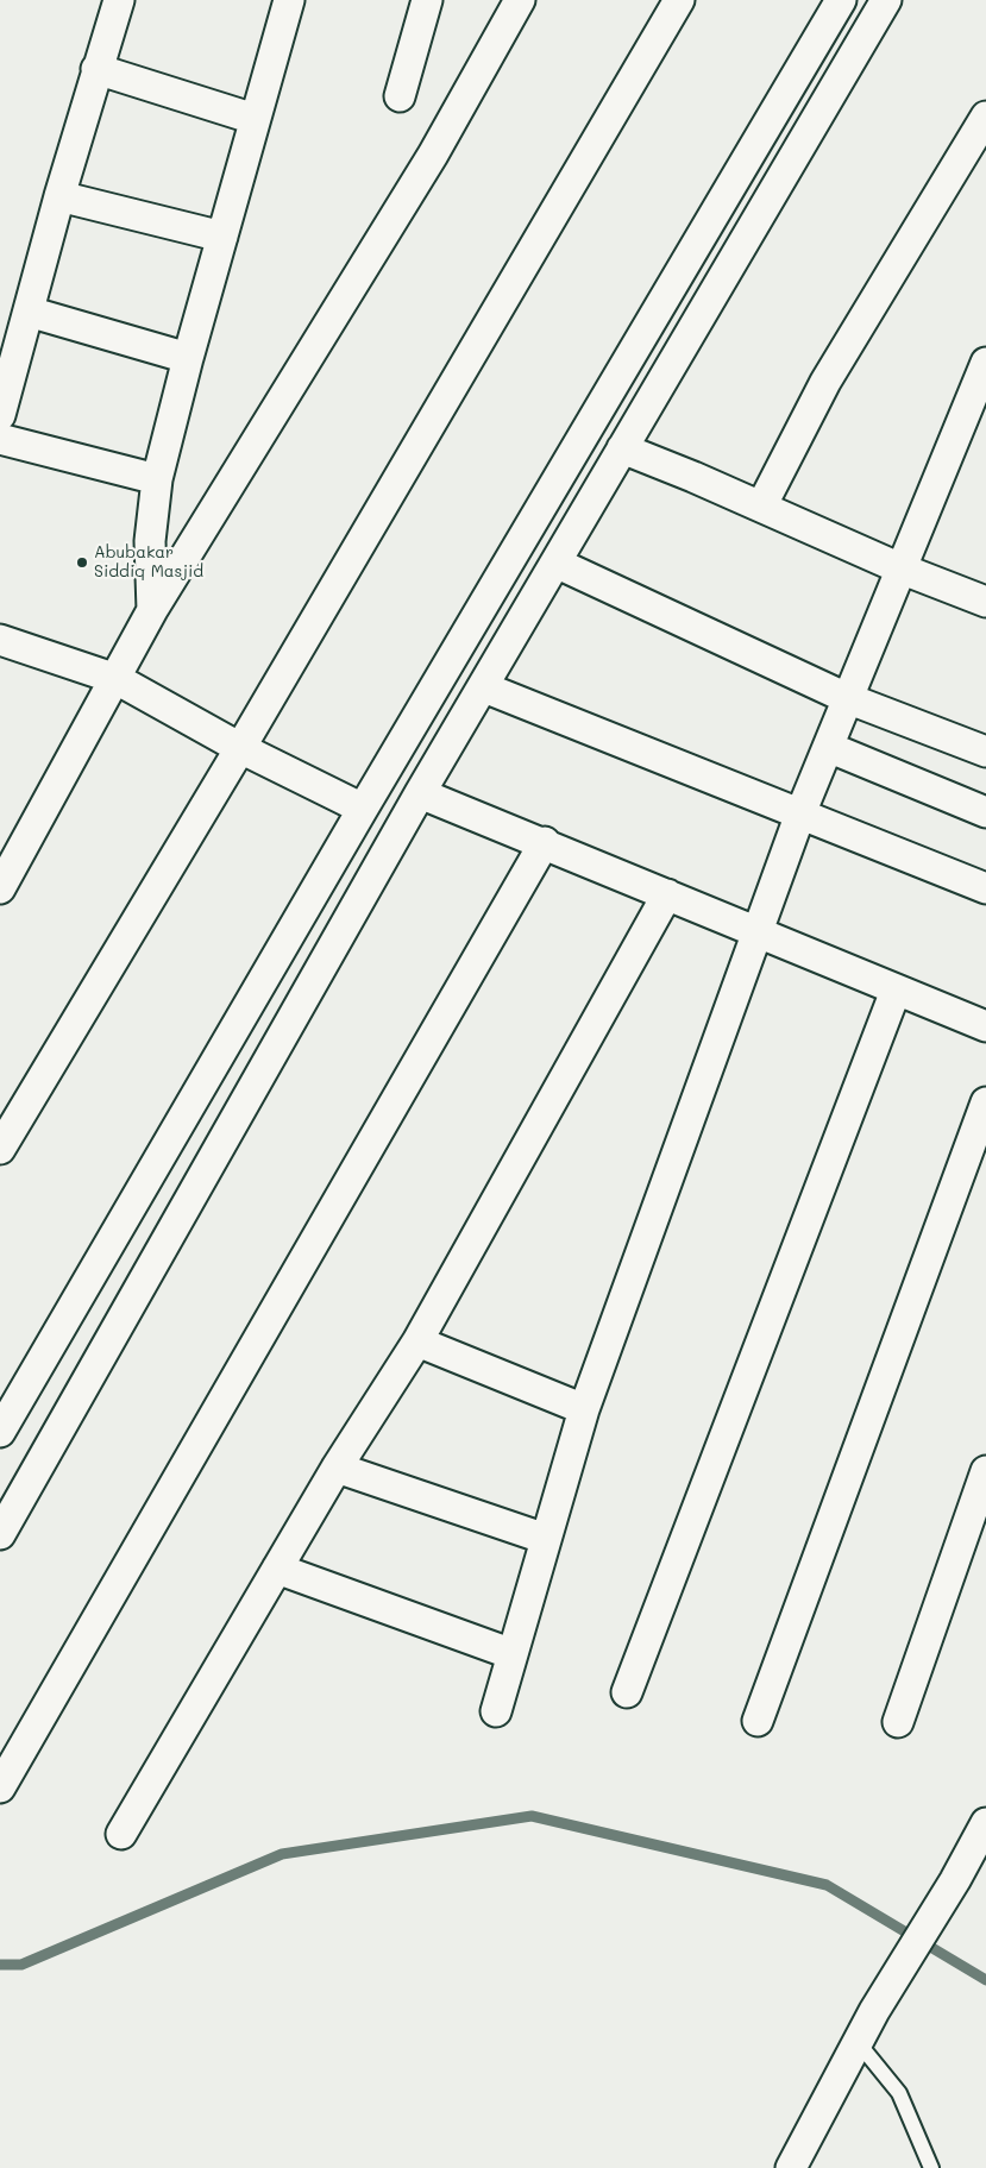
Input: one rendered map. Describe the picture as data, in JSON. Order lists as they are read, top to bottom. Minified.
{"places":["Abubakar Siddiq Masjid"]}
